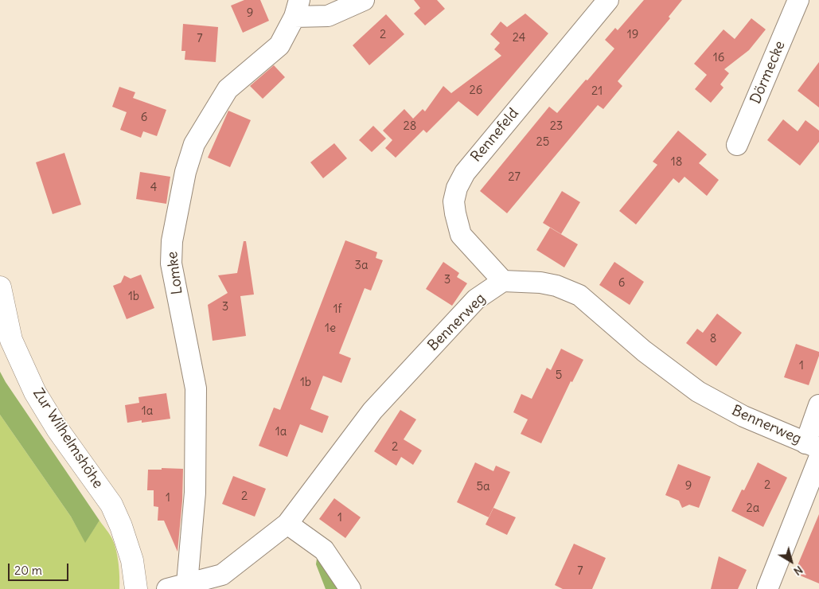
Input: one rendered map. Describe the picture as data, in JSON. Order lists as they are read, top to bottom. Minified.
{"streets":{"street":["Dörmecke","Rennefeld","Lomke","Bennerweg","Zur Wilhelmshöhe"]},"crossings":[["Rennefeld","Bennerweg"],["Lomke","Bennerweg"]],"house_numbers":["9","2","19","24","7","16","26","21","6","28","23","25","18","27","4","3a","3","6","1b","3","1f","1e","8","1","5","1b","1a","1a","2","2","9","5a","2","1","2a","1","7"],"scale_bar":"20 m","north":"bottom right"}
